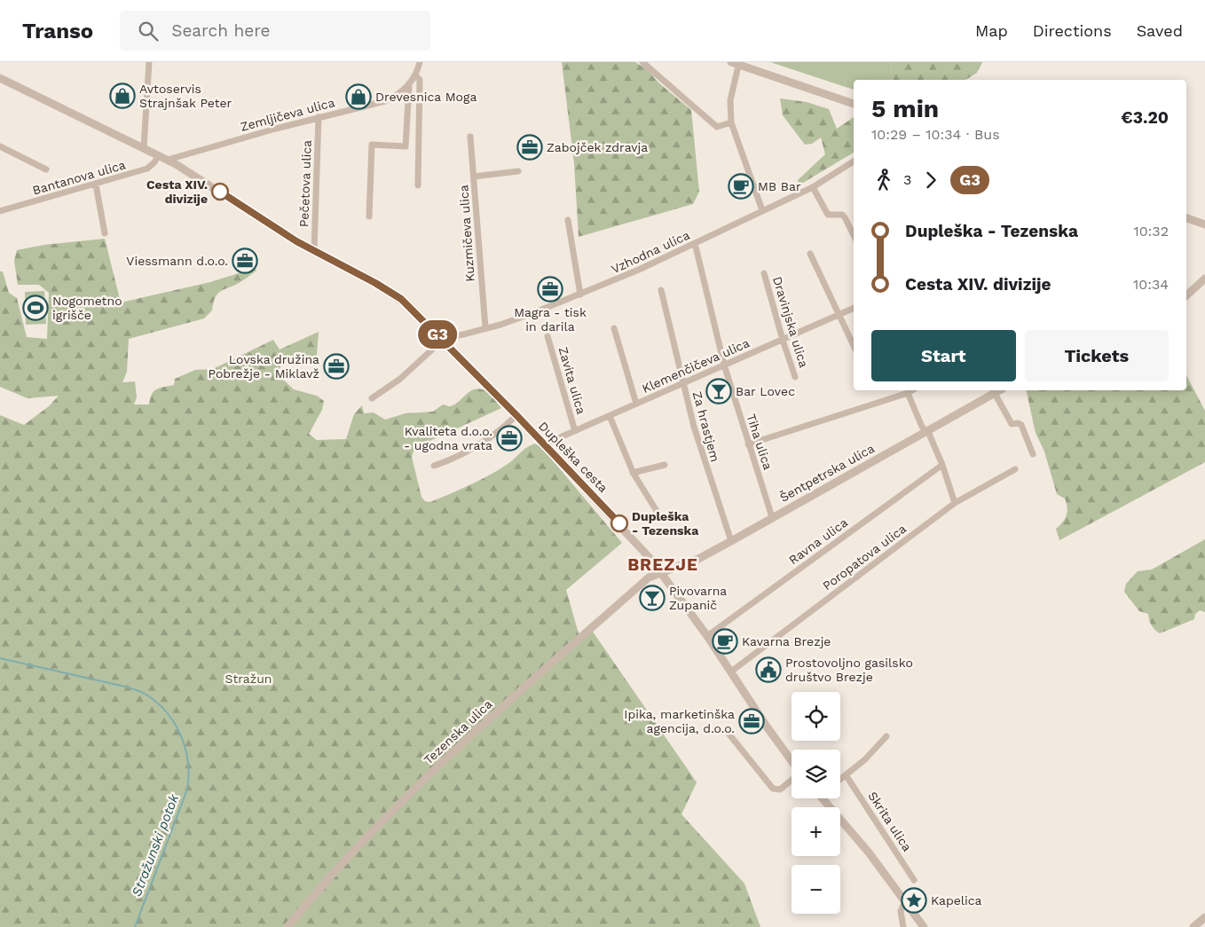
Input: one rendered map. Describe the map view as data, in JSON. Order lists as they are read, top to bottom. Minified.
{"streets":{"street":["Zemljičeva ulica","Bantanova ulica","Pečetova ulica","Kuzmičeva ulica","Vzhodna ulica","Dravinjska ulica","Klemenčičeva ulica","Zavita ulica","Za hrastjem","Tiha ulica","Dupleška cesta","Šentpetrska ulica","Ravna ulica","Poropatova ulica","Tezenska ulica","Skrita ulica"]},"crossings":[["Zemljičeva ulica","Pečetova ulica"],["Kuzmičeva ulica","Vzhodna ulica"],["Vzhodna ulica","Tiha ulica"],["Vzhodna ulica","Dupleška cesta"],["Dravinjska ulica","Klemenčičeva ulica"],["Klemenčičeva ulica","Zavita ulica"],["Klemenčičeva ulica","Za hrastjem"],["Klemenčičeva ulica","Tiha ulica"],["Klemenčičeva ulica","Dupleška cesta"],["Za hrastjem","Šentpetrska ulica"],["Tiha ulica","Šentpetrska ulica"],["Dupleška cesta","Šentpetrska ulica"],["Dupleška cesta","Ravna ulica"],["Dupleška cesta","Poropatova ulica"],["Dupleška cesta","Tezenska ulica"],["Šentpetrska ulica","Tezenska ulica"]],"districts":["BREZJE"],"water":["Stražunski potok"],"parks":["Stražun"],"places":{"shop":["Avtoservis Strajnšak Peter","Drevesnica Moga"],"office":["Zabojček zdravja","Viessmann d.o.o.","Magra - tisk in darila","Lovska družina Pobrežje - Miklavž","Kvaliteta d.o.o. - ugodna vrata","Ipika, marketinška agencija, d.o.o."],"cafe":["MB Bar","Kavarna Brezje"],"other":["Cesta XIV. divizije","Dupleška - Tezenska"],"sports":["Nogometno igrišče"],"bar":["Bar Lovec","Pivovarna Zupanič"],"public building":["Prostovoljno gasilsko društvo Brezje"],"place":["Kapelica"]},"lines":["bus line G3"],"page":{"header":"Transo","search":"Search here","nav":["Map","Directions","Saved"],"on_map":"G3","heading":["5 min","10:29 – 10:34 · Bus","€3.20"],"legs":["3","G3"],"list":[{"name":"Dupleška - Tezenska","value":"10:32"},{"name":"Cesta XIV. divizije","value":"10:34"}],"buttons":["Start","Tickets"],"map_buttons":["+","−"]}}
